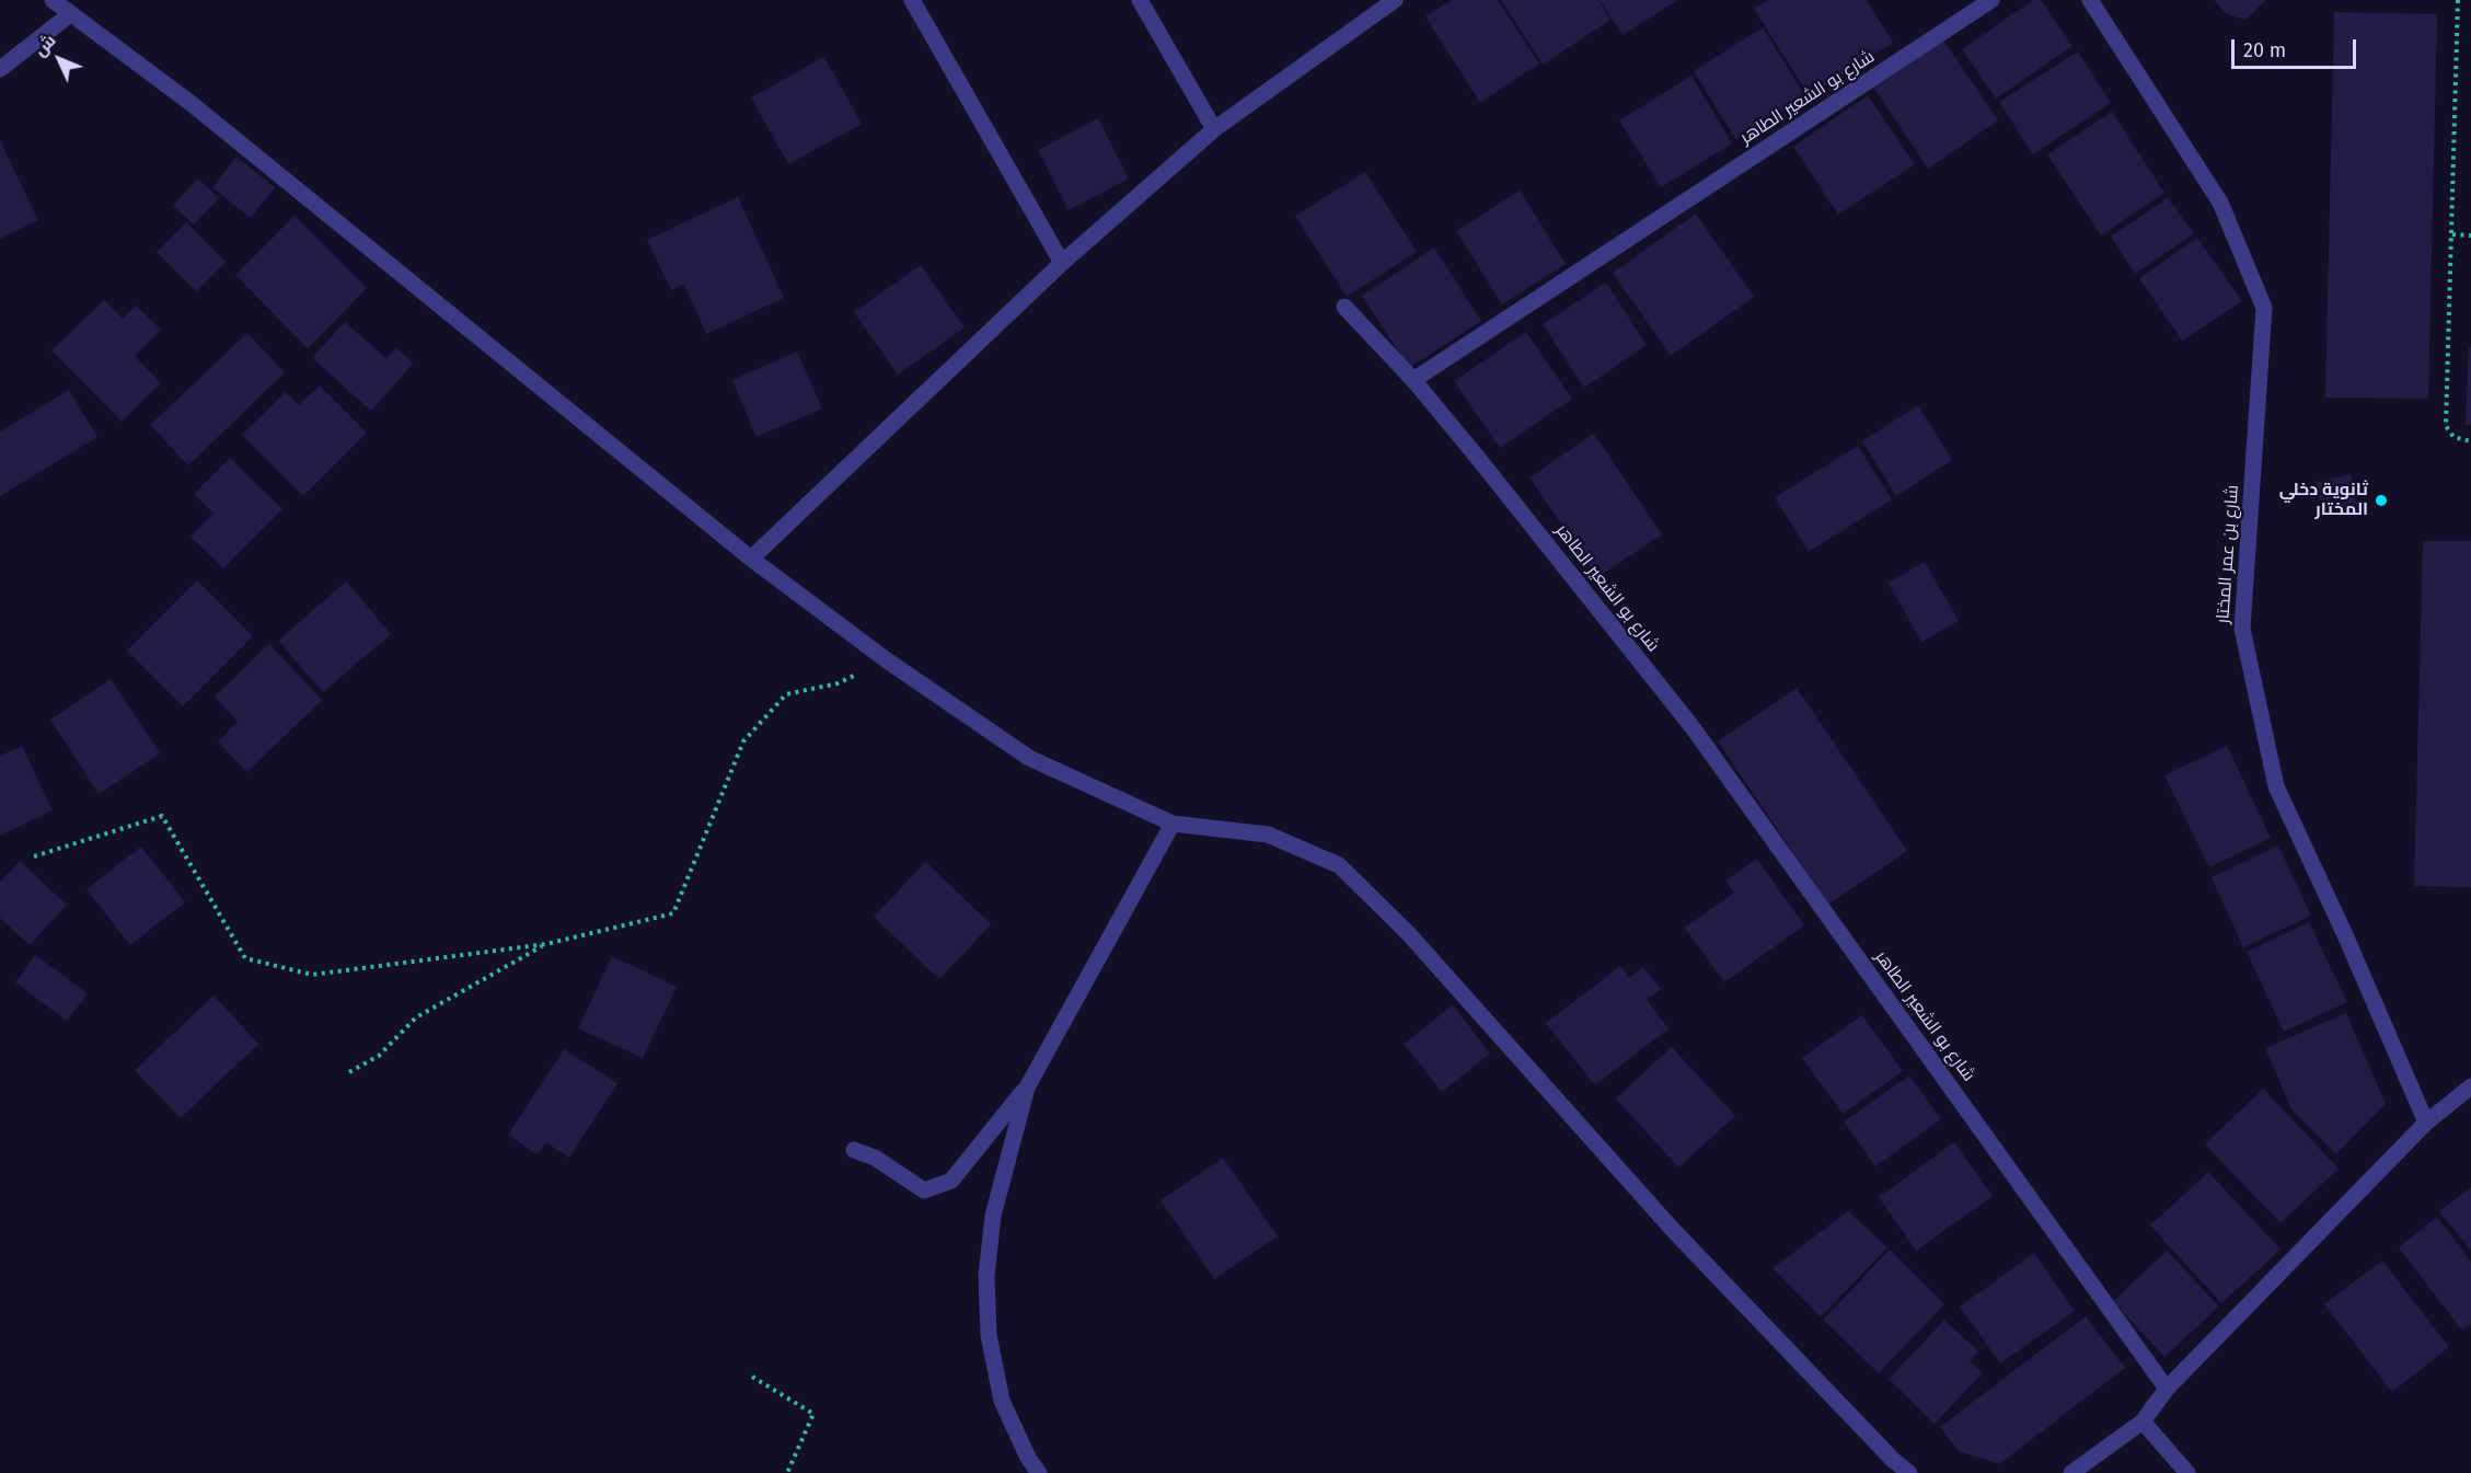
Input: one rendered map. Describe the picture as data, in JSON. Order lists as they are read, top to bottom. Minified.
{"streets":{"street":["شارع بو الشعير الطاهر","شارع بن عمر المختار"]},"places":["ثانوية دخلي المختار"],"scale_bar":"20 m","north":"top left"}
